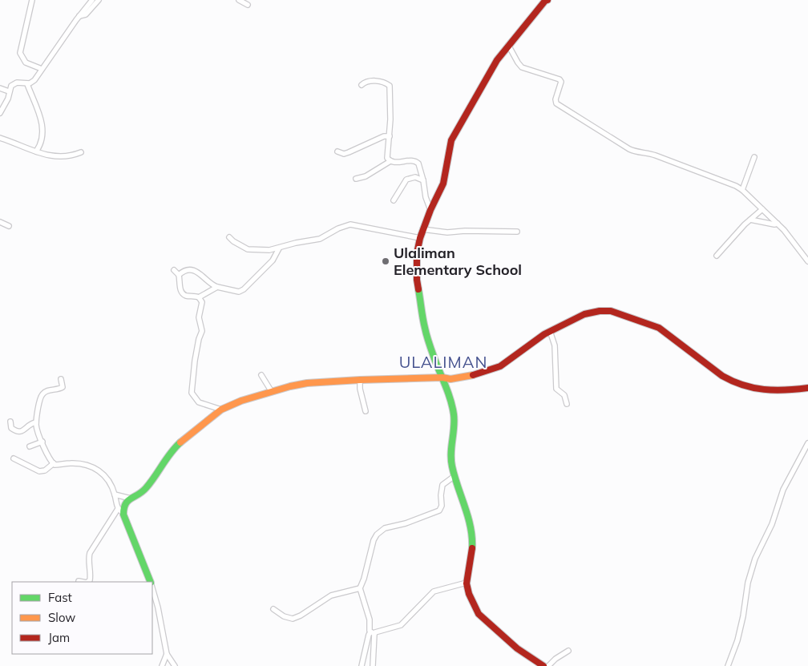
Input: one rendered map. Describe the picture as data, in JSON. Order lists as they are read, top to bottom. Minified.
{"districts":["ULALIMAN"],"places":["Ulaliman Elementary School"],"legend":["Fast","Slow","Jam"]}
